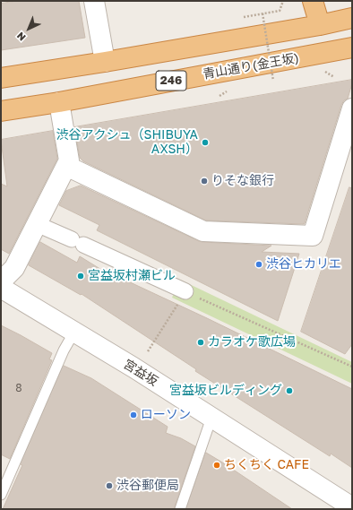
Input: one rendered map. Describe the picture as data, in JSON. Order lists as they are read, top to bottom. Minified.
{"streets":{"highway":["青山通り(金王坂)","246"],"street":["宮益坂"]},"places":["渋谷アクシュ（SHIBUYA AXSH）","りそな銀行","渋谷ヒカリエ","宮益坂村瀬ビル","カラオケ歌広場","宮益坂ビルディング","ローソン","ちくちく CAFE","渋谷郵便局"],"house_numbers":["8"],"north":"bottom left"}
